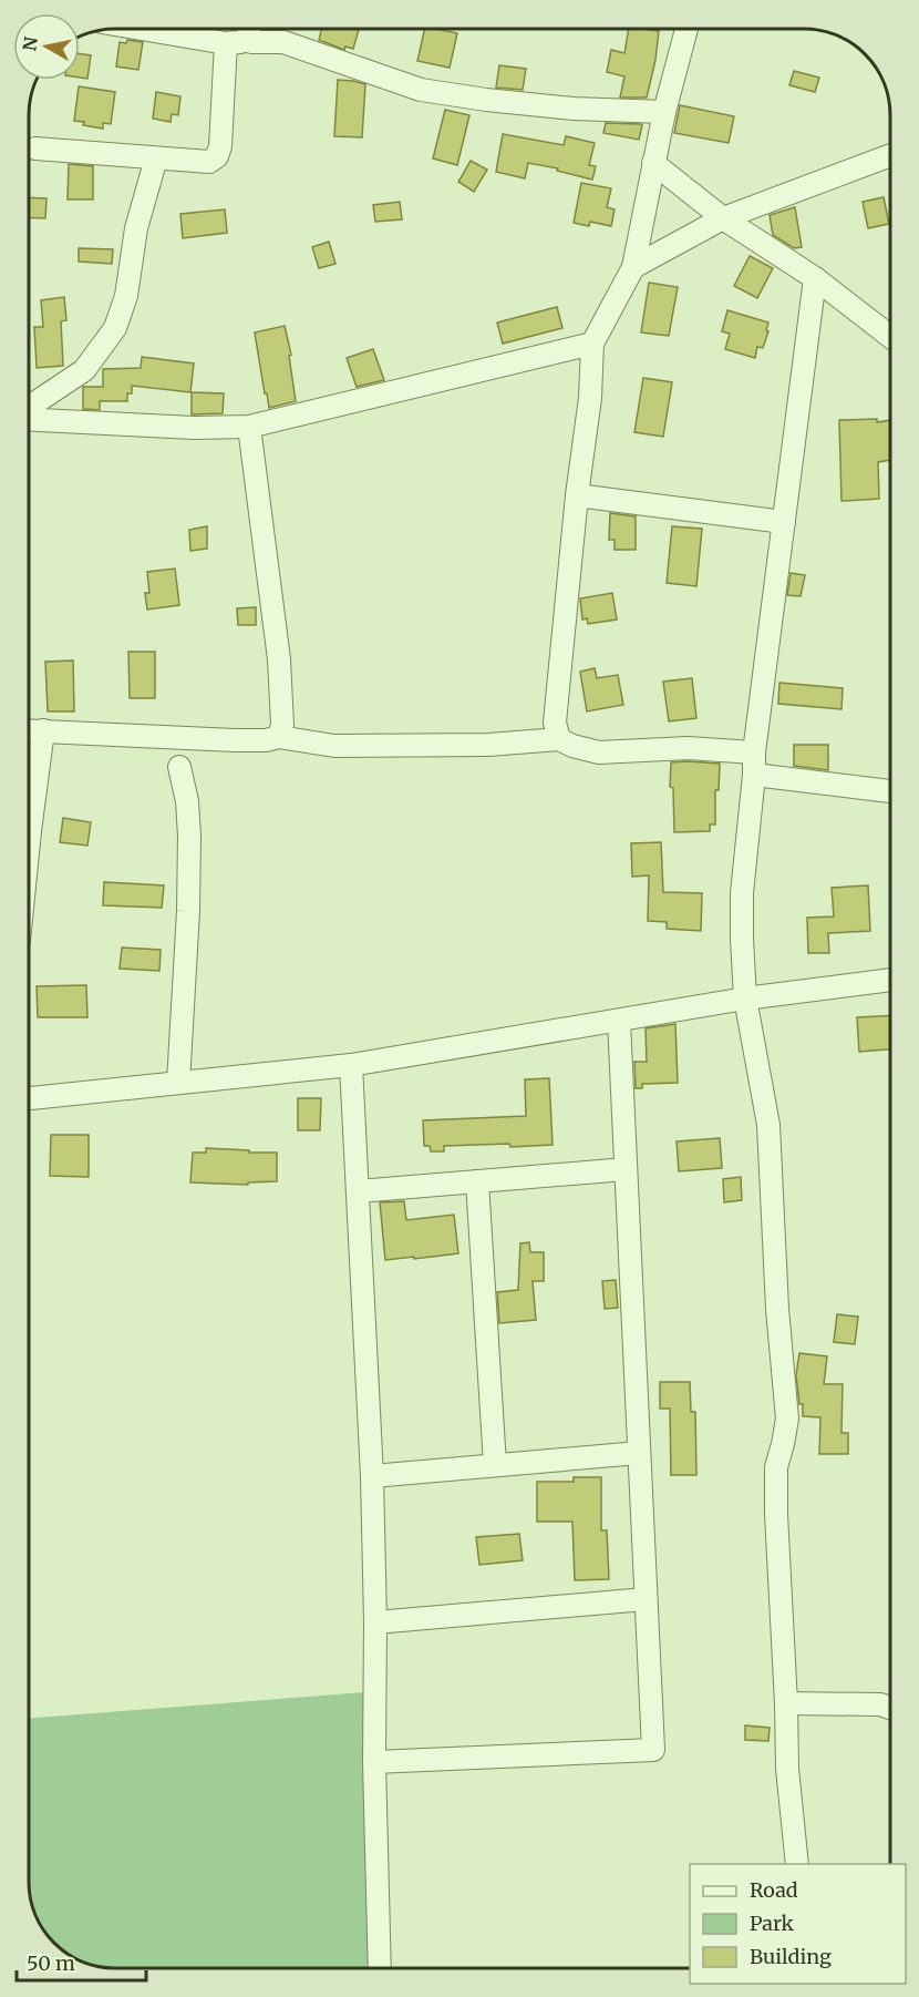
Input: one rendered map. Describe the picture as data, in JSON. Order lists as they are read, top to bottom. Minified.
{"legend":["Road","Park","Building"],"scale_bar":"50 m","north":"left"}
